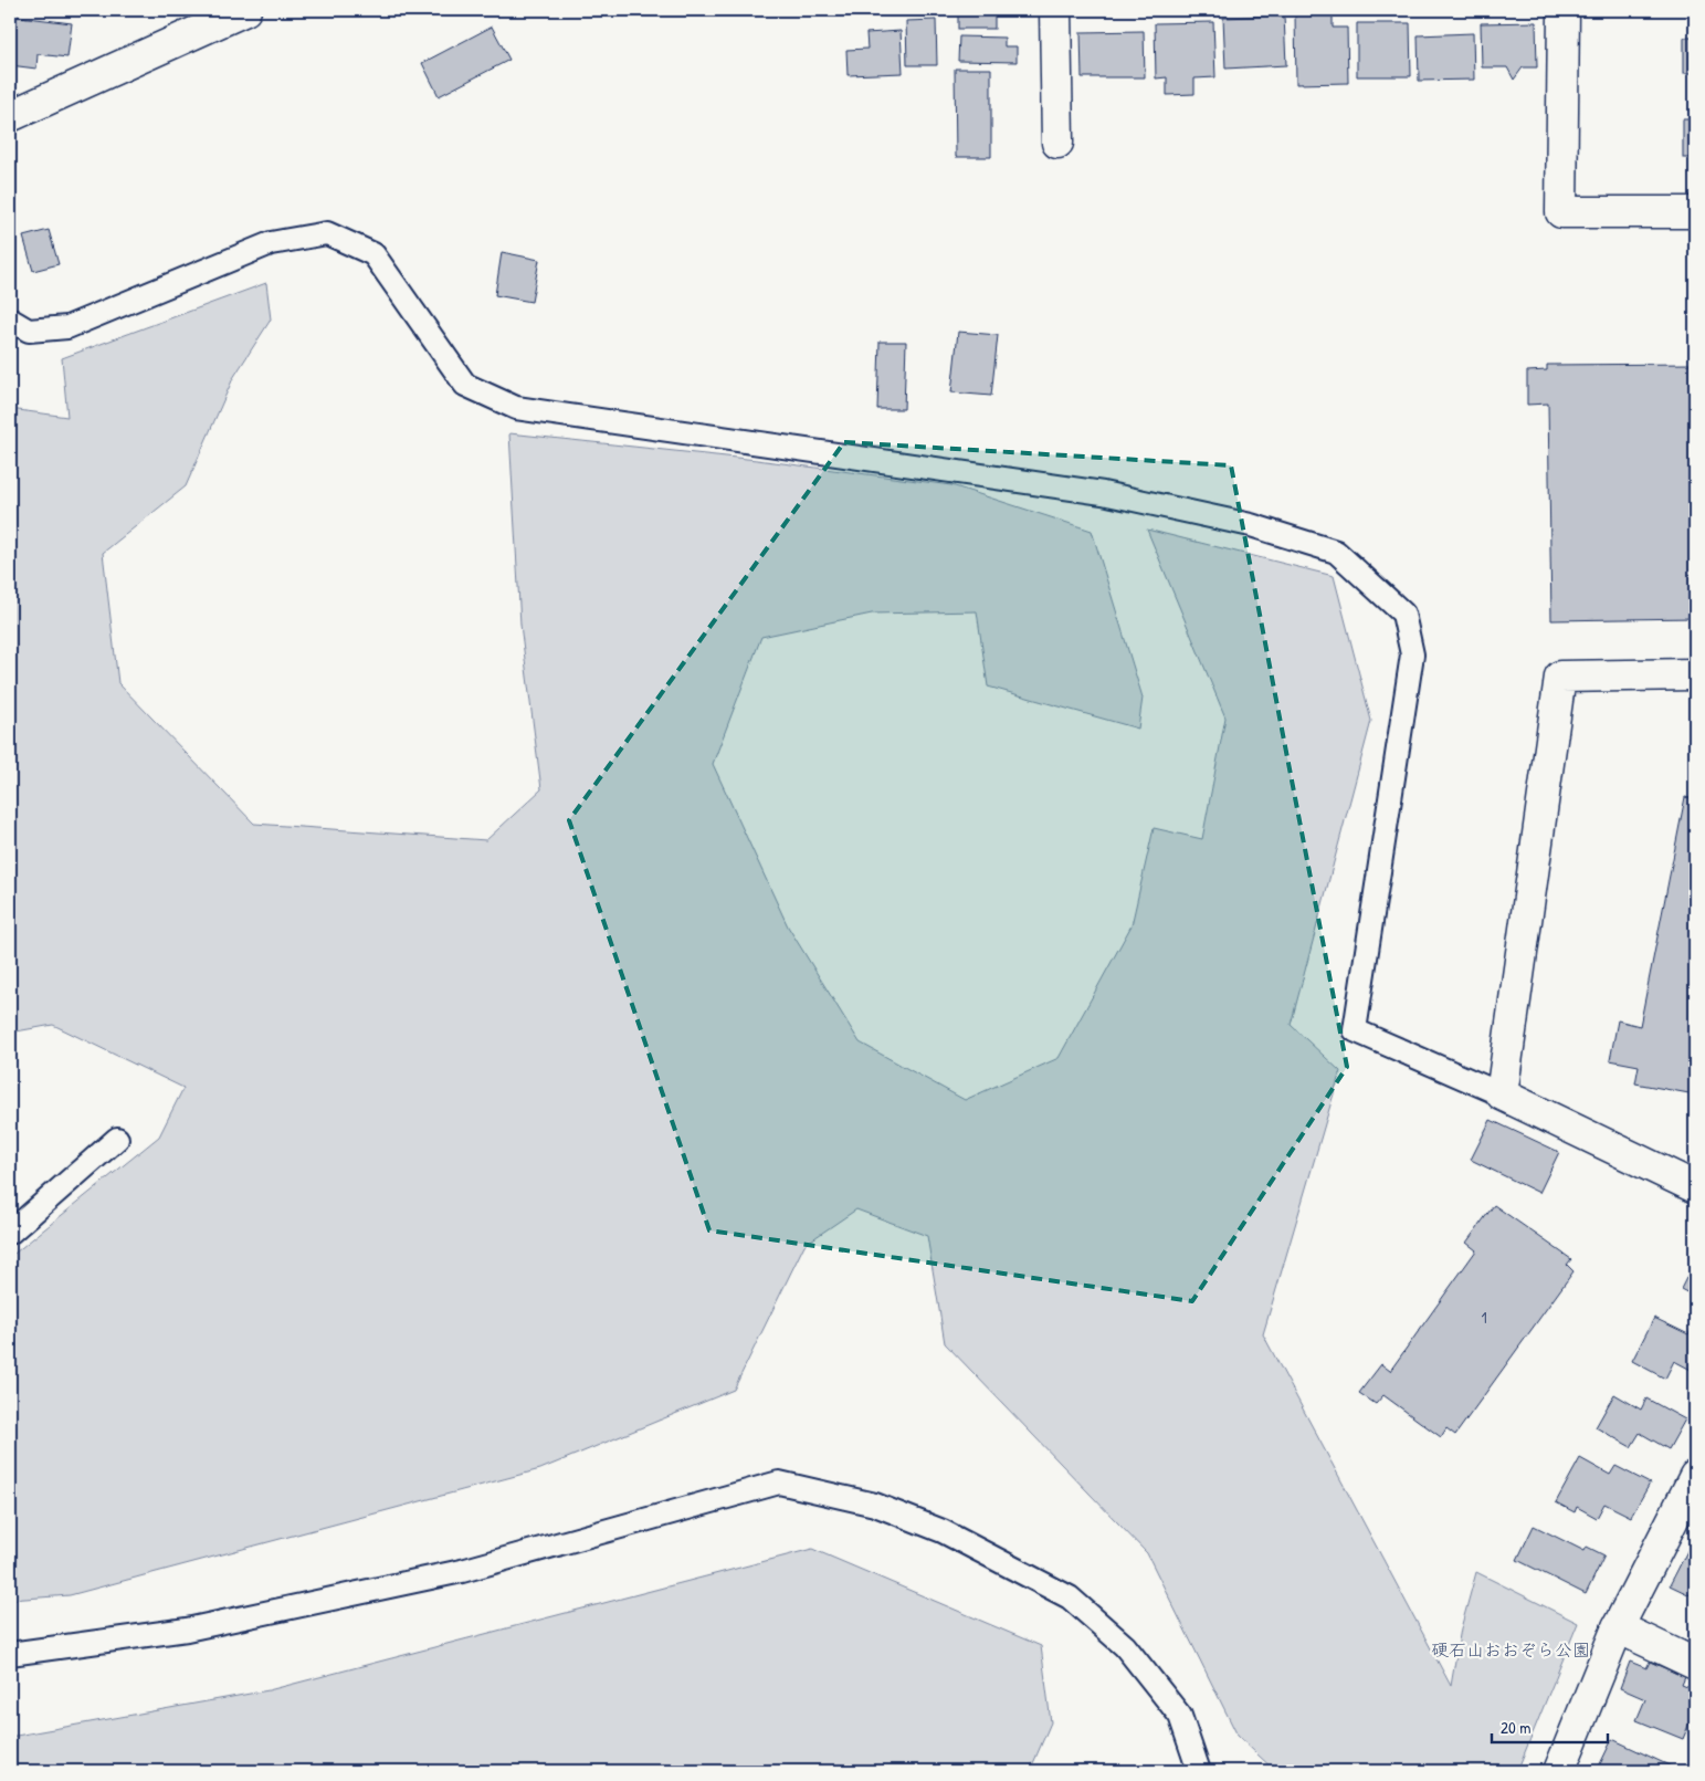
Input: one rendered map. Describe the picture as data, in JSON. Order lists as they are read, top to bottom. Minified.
{"parks":["硬石山おおぞら公園"],"house_numbers":["1"],"scale_bar":"20 m"}
